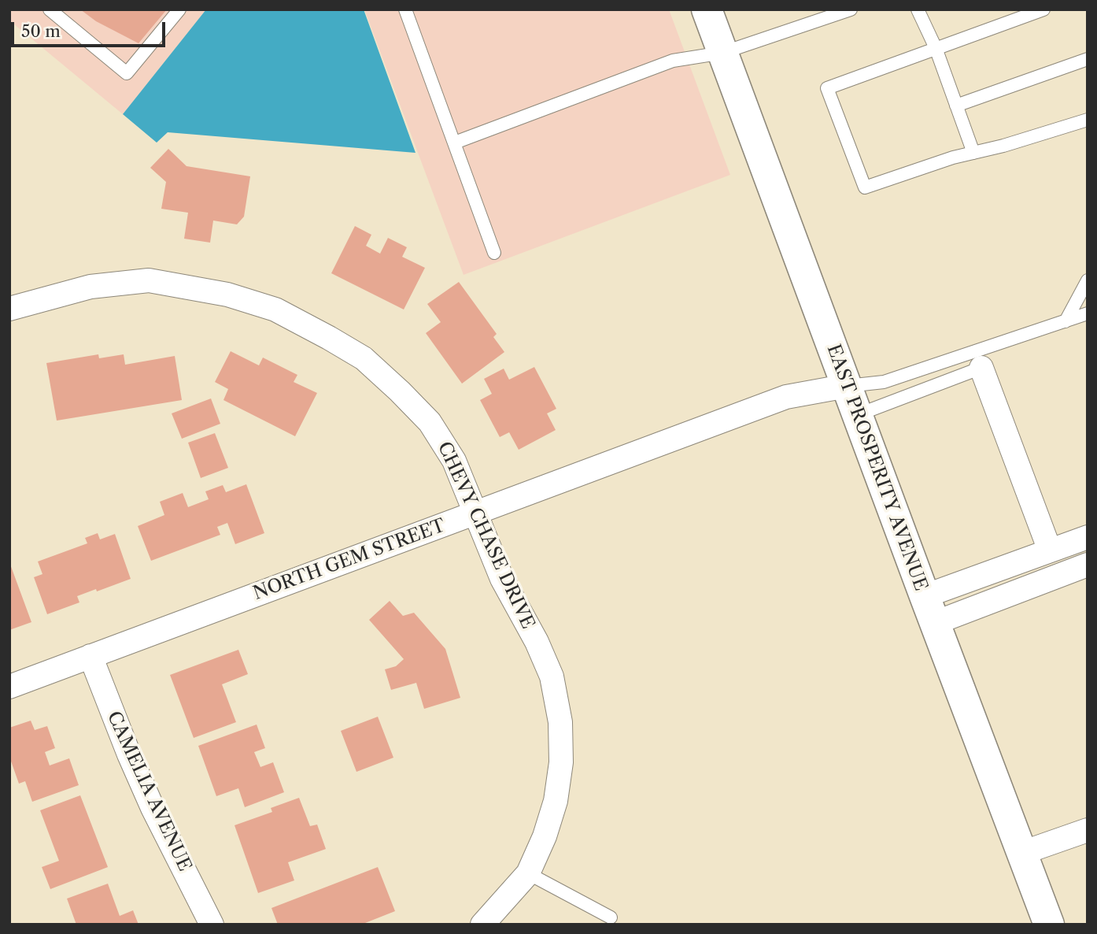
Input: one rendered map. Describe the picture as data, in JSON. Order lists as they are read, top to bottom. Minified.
{"streets":{"main road":["EAST PROSPERITY AVENUE"],"street":["CHEVY CHASE DRIVE","NORTH GEM STREET","CAMELIA AVENUE"]},"crossings":[["EAST PROSPERITY AVENUE","NORTH GEM STREET"],["CHEVY CHASE DRIVE","NORTH GEM STREET"],["NORTH GEM STREET","CAMELIA AVENUE"]],"scale_bar":"50 m"}
